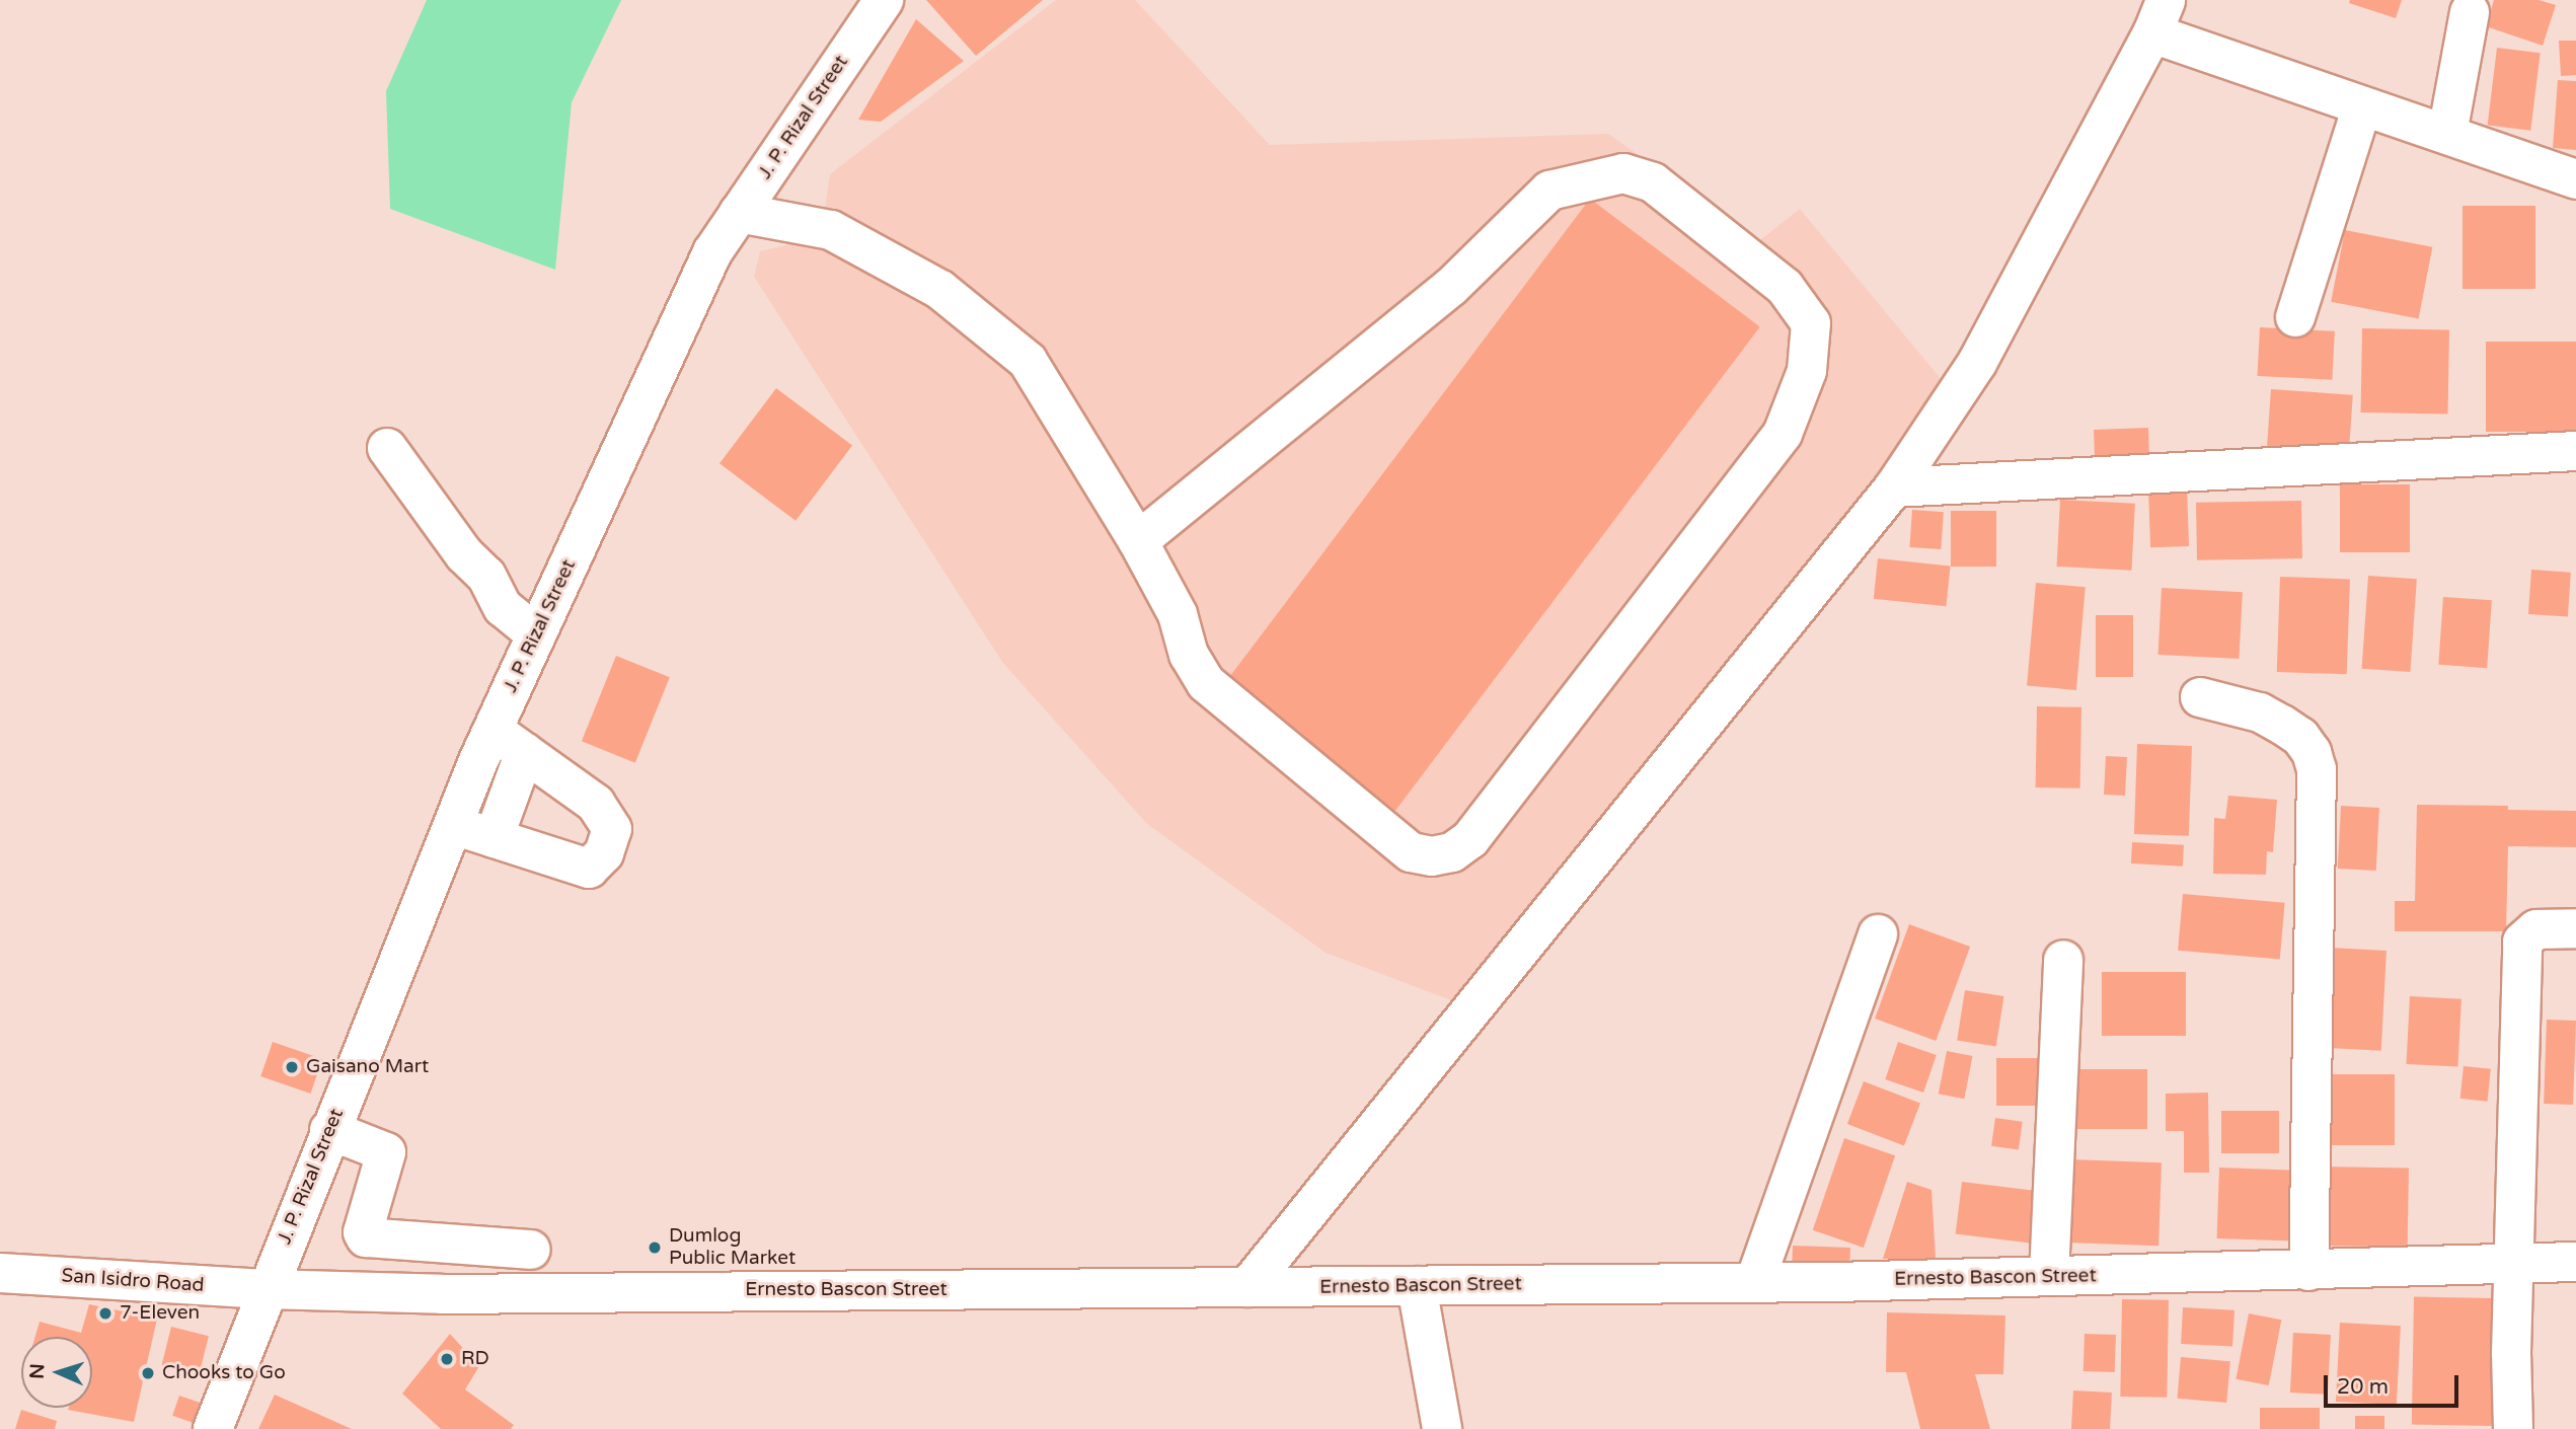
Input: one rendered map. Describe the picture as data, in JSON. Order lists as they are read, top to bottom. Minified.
{"streets":{"street":["J. P. Rizal Street","Ernesto Bascon Street","San Isidro Road"]},"crossings":[["J. P. Rizal Street","Ernesto Bascon Street"],["J. P. Rizal Street","San Isidro Road"],["Ernesto Bascon Street","San Isidro Road"]],"places":["Gaisano Mart","Dumlog Public Market","7-Eleven","RD","Chooks to Go"],"scale_bar":"20 m","north":"left"}
